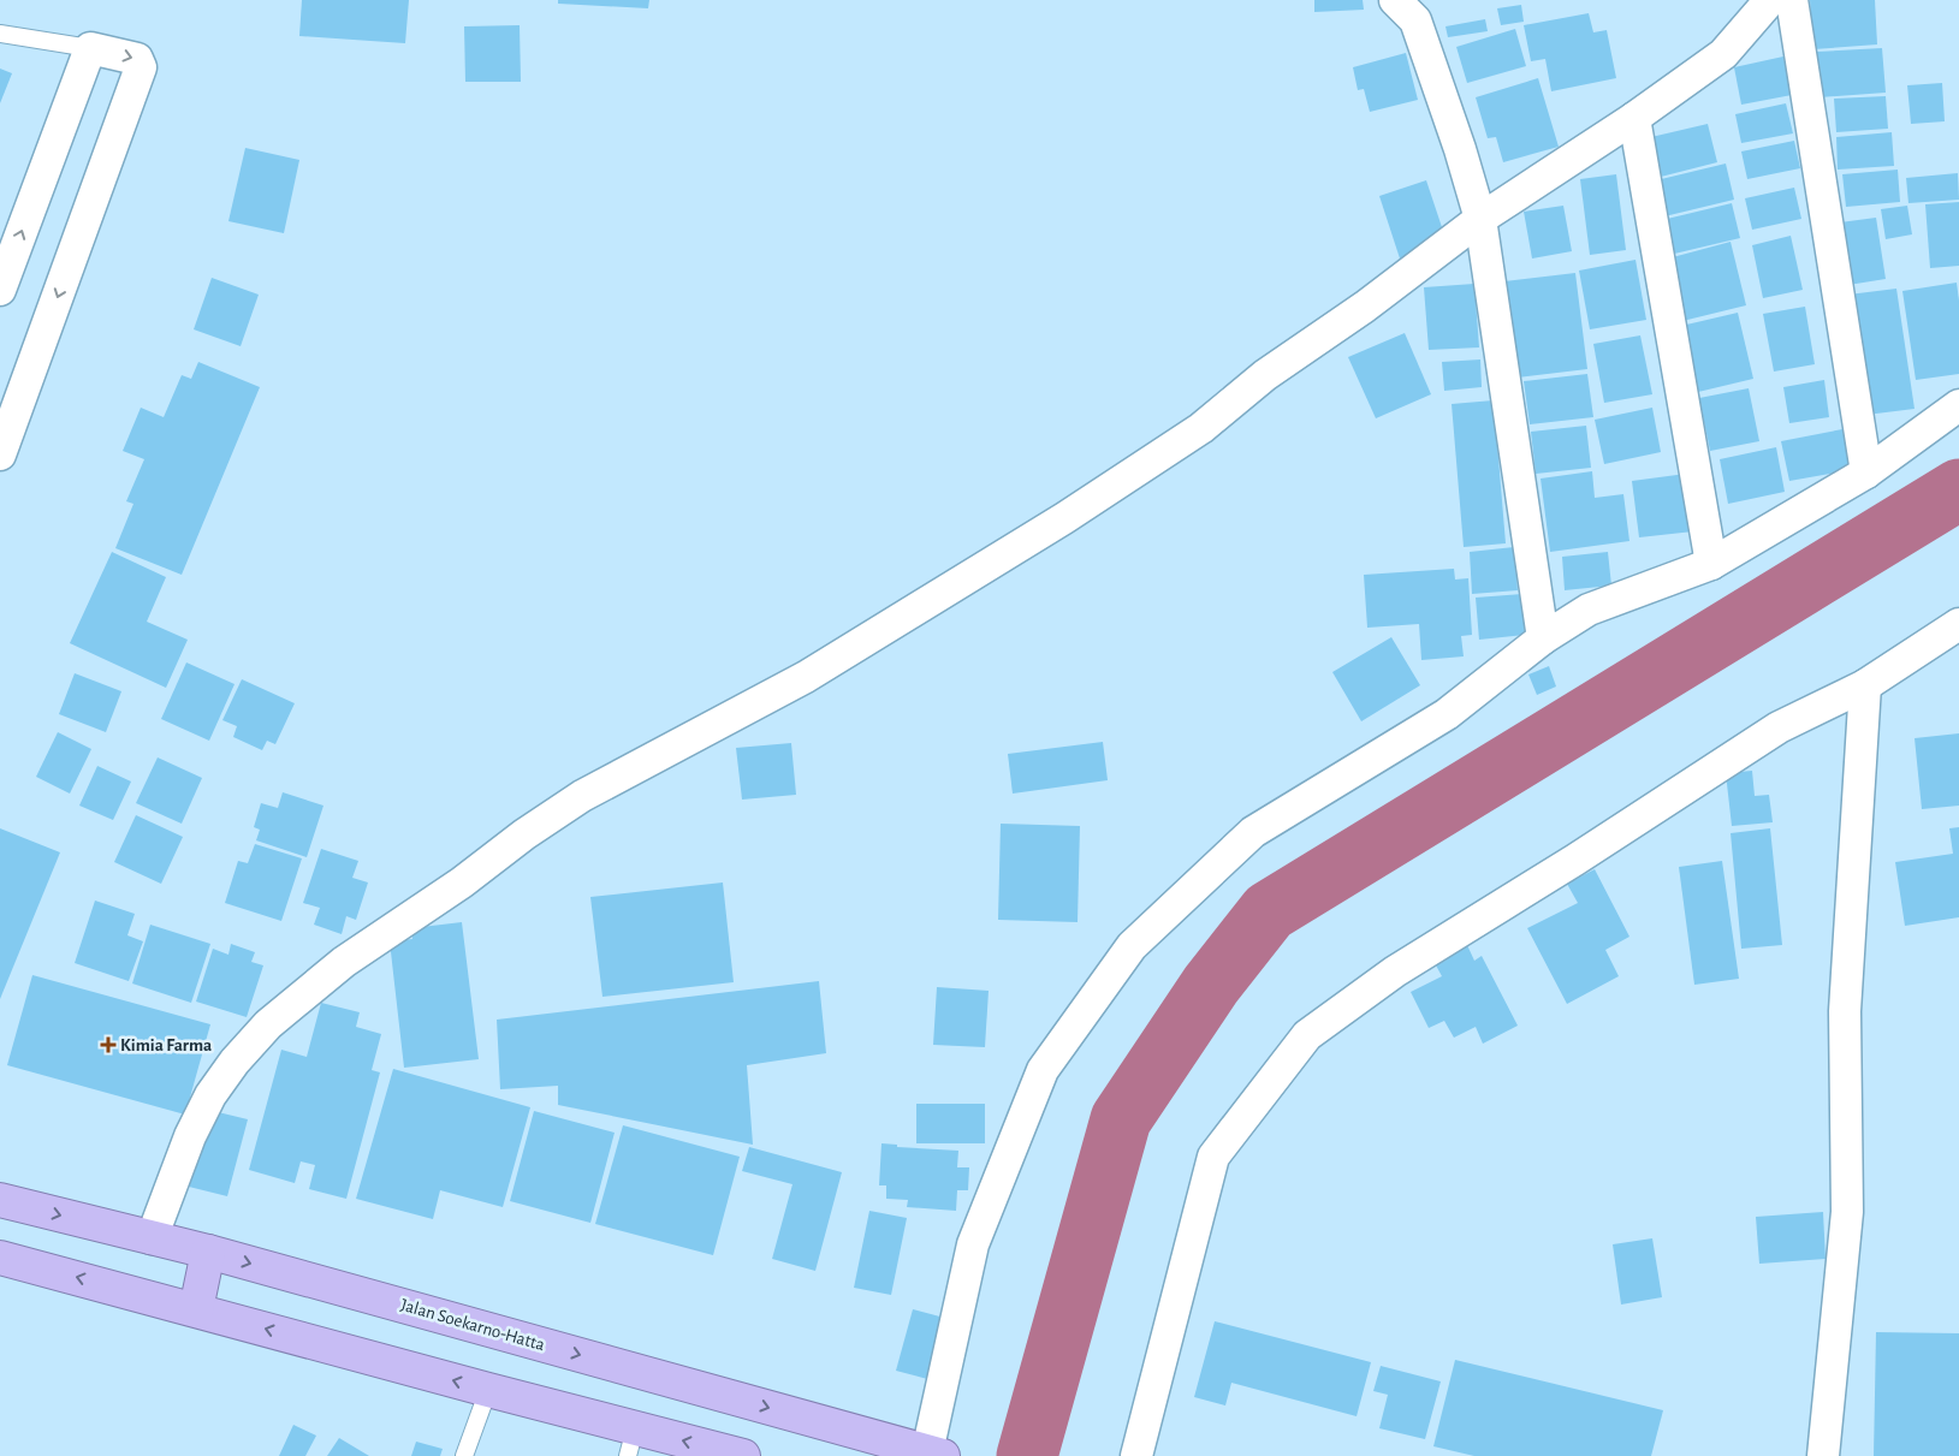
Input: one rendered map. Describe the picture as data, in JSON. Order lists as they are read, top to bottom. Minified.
{"streets":{"highway":["Jalan Soekarno-Hatta"]},"places":{"health":["Kimia Farma"]}}
